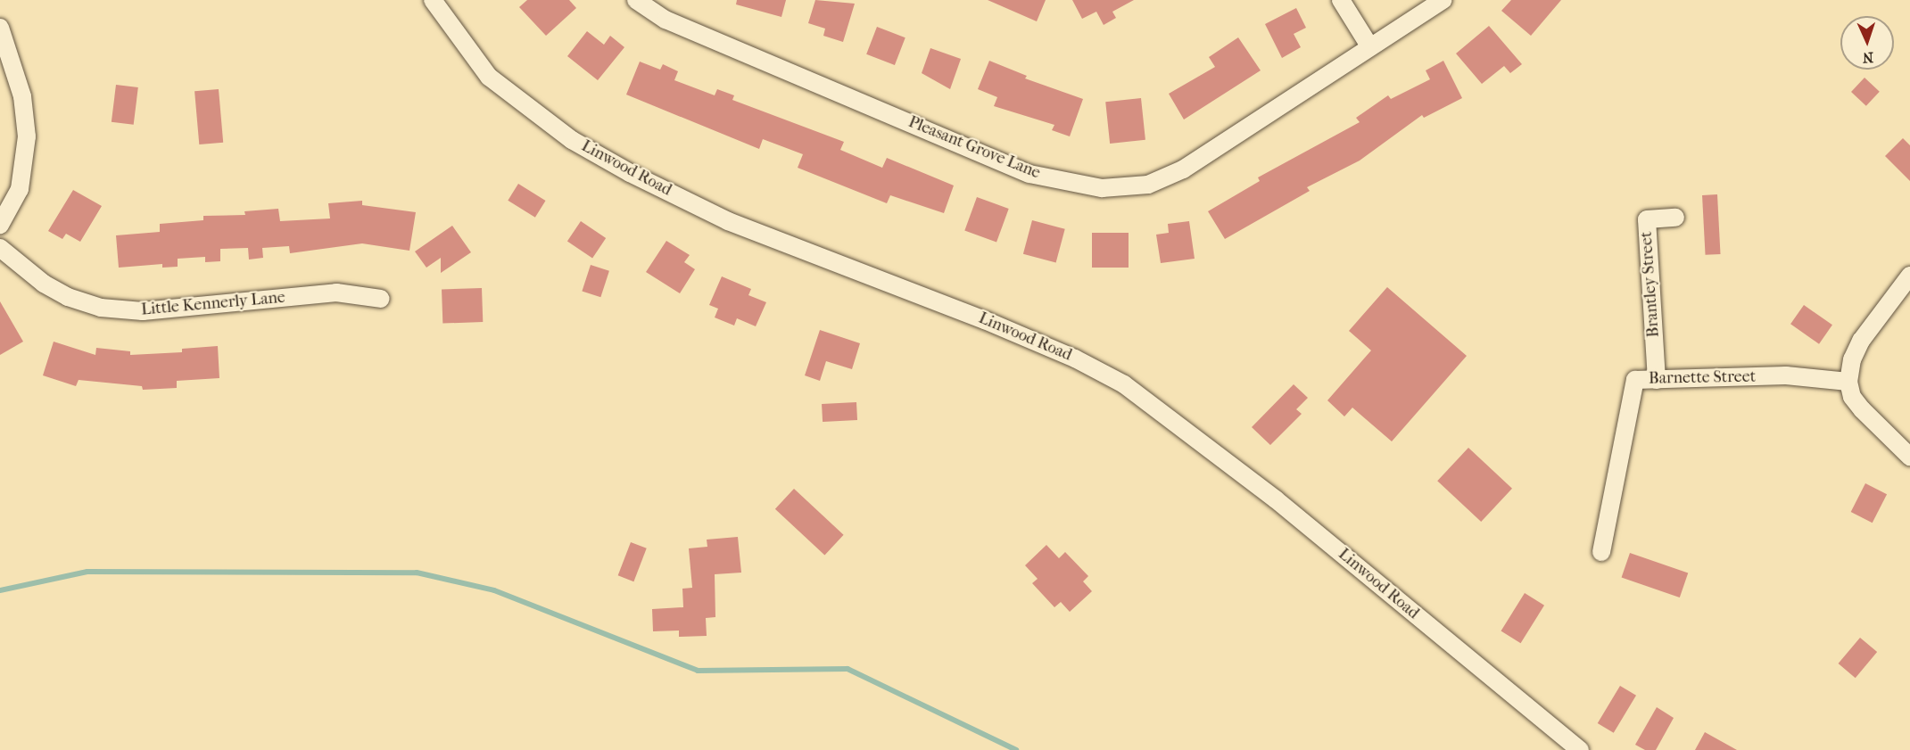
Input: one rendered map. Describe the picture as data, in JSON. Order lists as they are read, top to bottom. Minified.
{"streets":{"street":["Pleasant Grove Lane","Linwood Road","Brantley Street","Little Kennerly Lane","Barnette Street"]},"crossings":[["Brantley Street","Barnette Street"]],"north":"bottom"}
